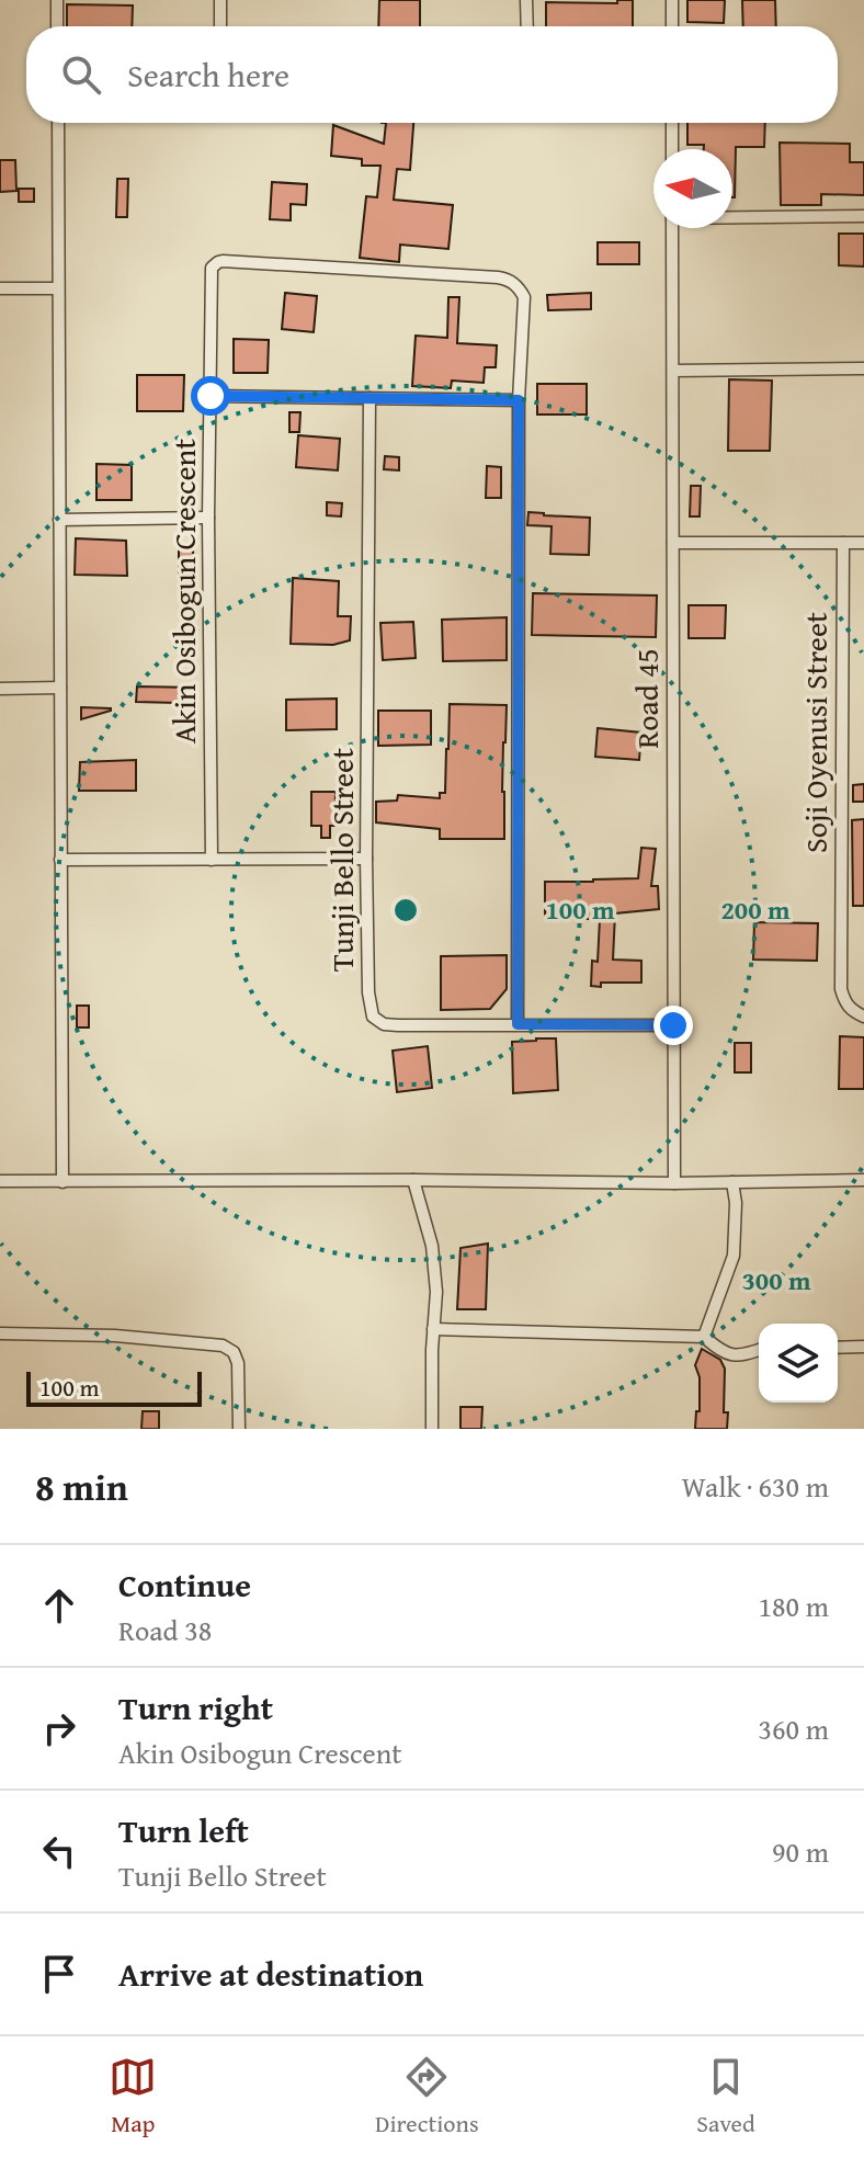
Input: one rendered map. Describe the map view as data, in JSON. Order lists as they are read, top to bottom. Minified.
{"streets":{"street":["Akin Osibogun Crescent","Road 45","Soji Oyenusi Street","Tunji Bello Street"]},"crossings":[["Akin Osibogun Crescent","Tunji Bello Street"],["Road 45","Tunji Bello Street"]],"scale_bar":"100 m","north":"left","page":{"search":"Search here","scale":"100 m","heading":["8 min","Walk · 630 m"],"list":[["Continue","Road 38","180 m"],["Turn right","Akin Osibogun Crescent","360 m"],["Turn left","Tunji Bello Street","90 m"],"Arrive at destination"],"nav":["Map","Directions","Saved"]},"rings":["100 m","200 m","300 m"]}
